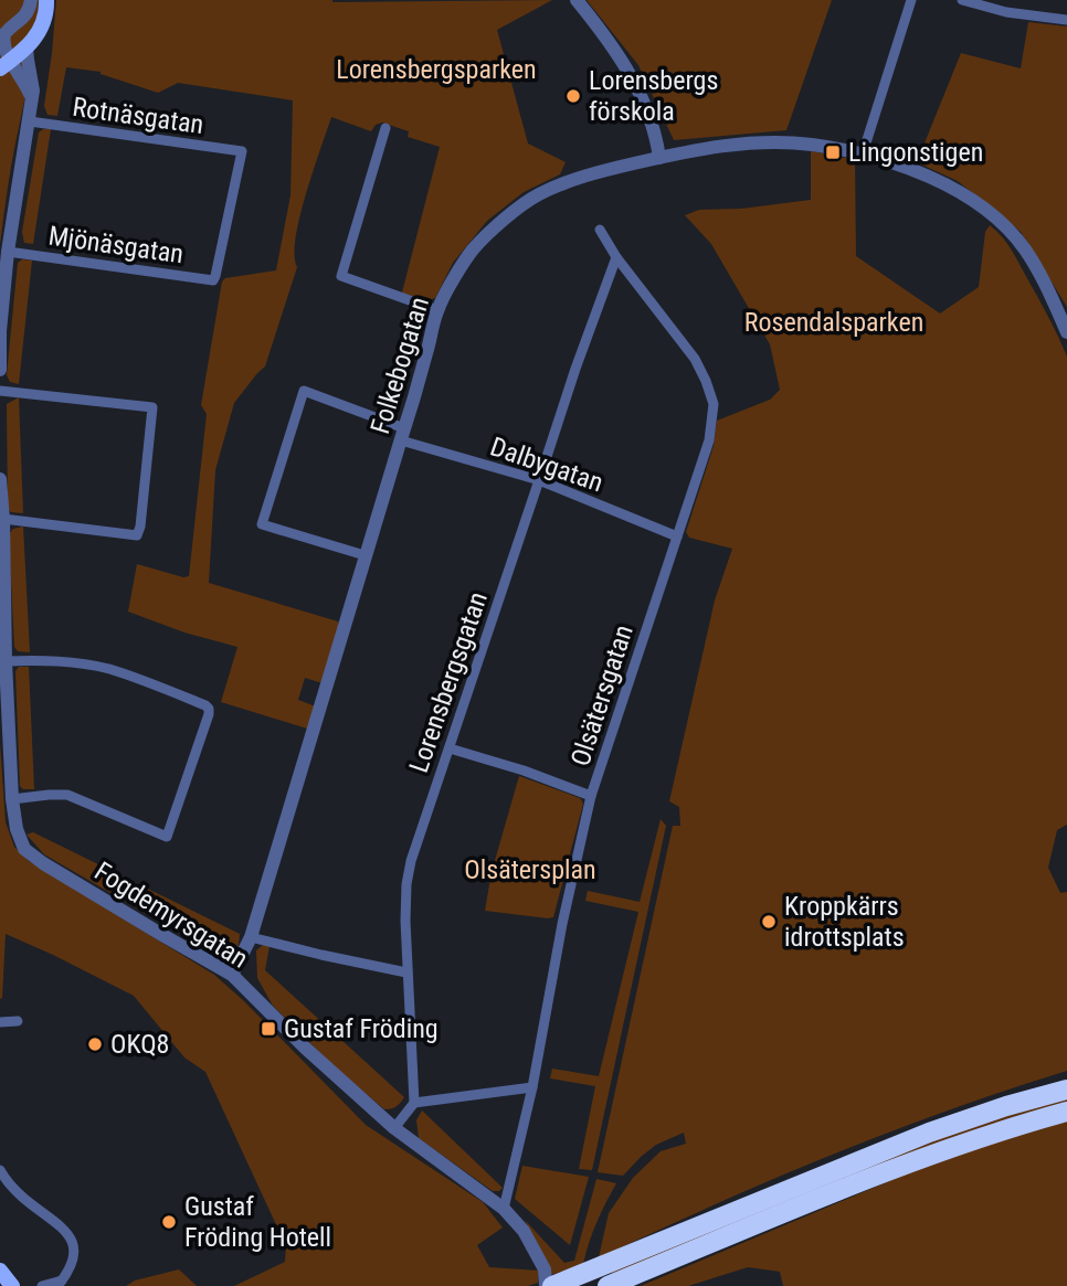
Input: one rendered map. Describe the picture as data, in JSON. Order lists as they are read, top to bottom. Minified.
{"streets":{"street":["Rotnäsgatan","Mjönäsgatan","Folkebogatan","Dalbygatan","Lorensbergsgatan","Olsätersgatan","Fogdemyrsgatan"]},"crossings":[["Rotnäsgatan","Mjönäsgatan"],["Folkebogatan","Dalbygatan"],["Folkebogatan","Fogdemyrsgatan"],["Dalbygatan","Lorensbergsgatan"],["Dalbygatan","Olsätersgatan"],["Lorensbergsgatan","Olsätersgatan"],["Olsätersgatan","Fogdemyrsgatan"]],"parks":["Lorensbergsparken","Rosendalsparken","Olsätersplan"],"places":{"other":["Lorensbergs förskola","Kroppkärrs idrottsplats","OKQ8","Gustaf Fröding Hotell"],"transit":["Lingonstigen","Gustaf Fröding"]}}
